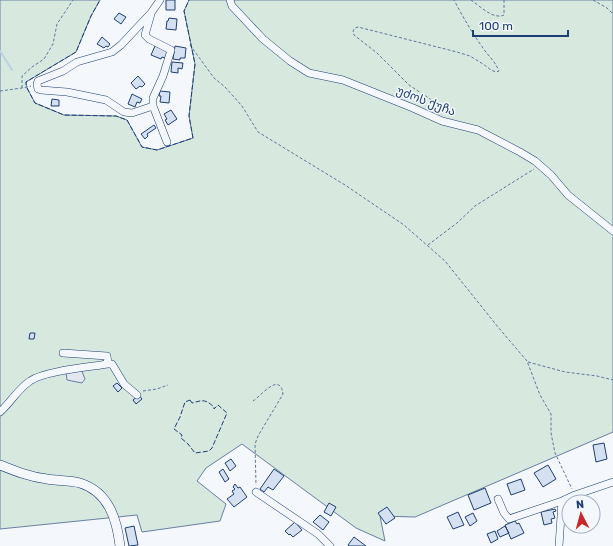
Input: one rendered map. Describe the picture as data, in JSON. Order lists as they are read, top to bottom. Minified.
{"streets":{"street":["უძოს ქუჩა"]},"scale_bar":"100 m","north":"top"}
